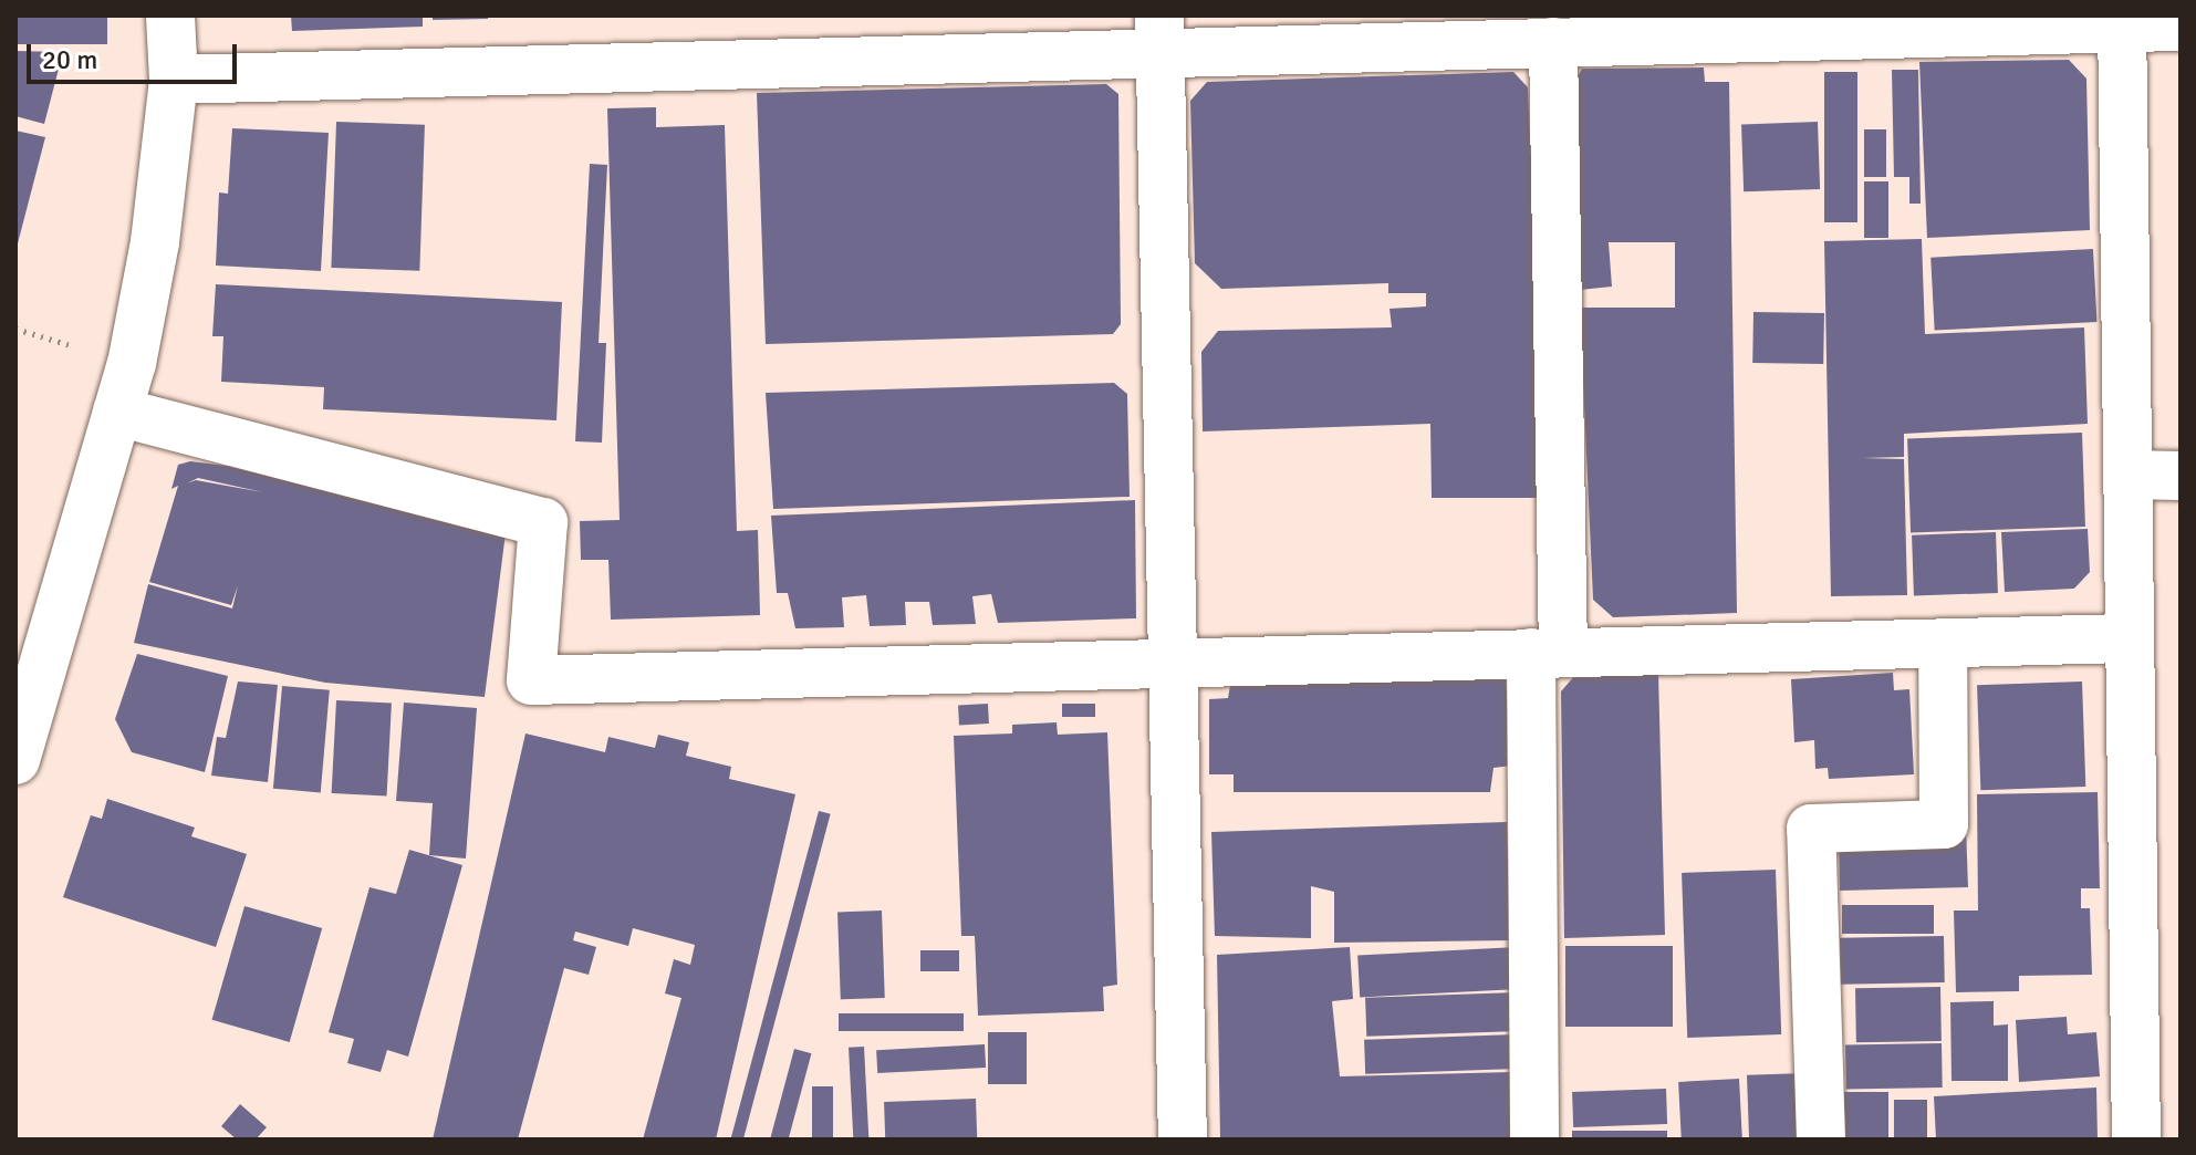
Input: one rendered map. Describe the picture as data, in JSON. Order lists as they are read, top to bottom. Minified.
{"scale_bar":"20 m"}
